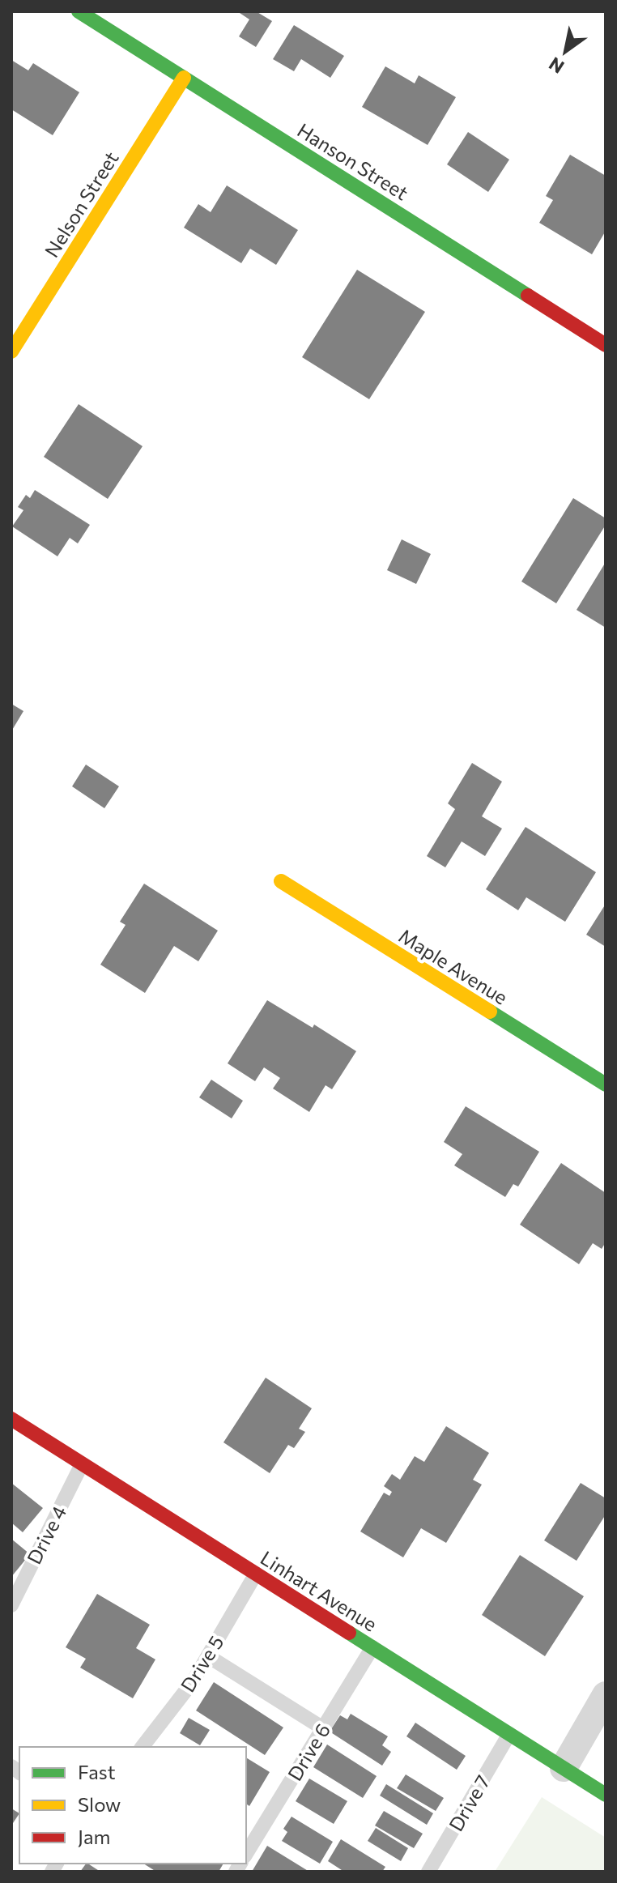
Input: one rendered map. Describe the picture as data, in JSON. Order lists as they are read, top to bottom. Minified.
{"streets":{"street":["Hanson Street","Nelson Street","Maple Avenue","Linhart Avenue"],"lane":["Drive 4","Drive 5","Drive 6","Drive 7"]},"crossings":[["Hanson Street","Nelson Street"],["Drive 4","Linhart Avenue"],["Linhart Avenue","Drive 5"],["Linhart Avenue","Drive 6"],["Linhart Avenue","Drive 7"]],"legend":["Fast","Slow","Jam"],"north":"bottom left"}
